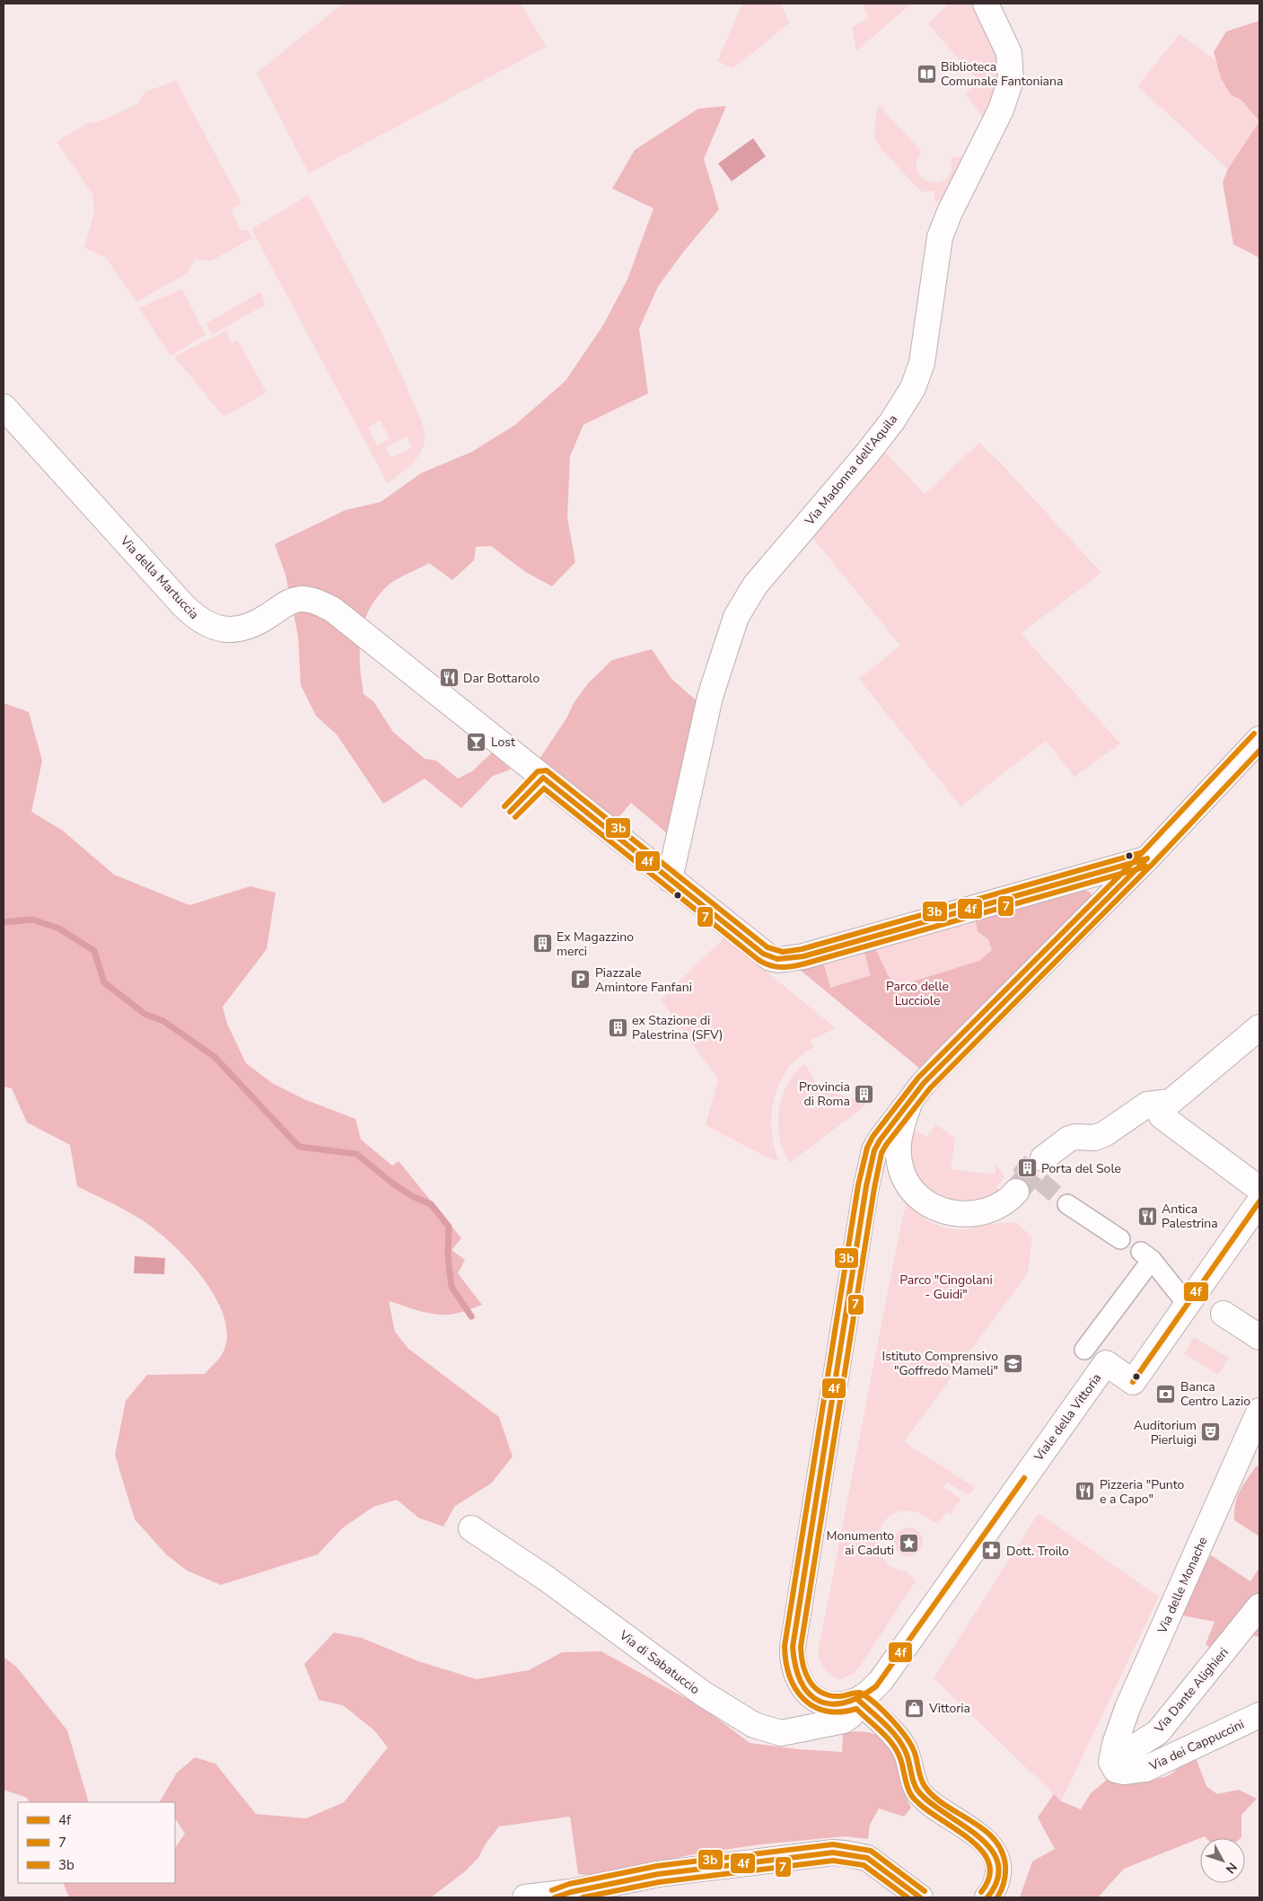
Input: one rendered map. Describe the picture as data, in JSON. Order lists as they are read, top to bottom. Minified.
{"streets":{"street":["Via Madonna dell'Aquila","Via della Martuccia","Viale della Vittoria","Via delle Monache","Via di Sabatuccio","Via Dante Alighieri","Via dei Cappuccini"]},"crossings":[["Via Madonna dell'Aquila","Via della Martuccia"],["Viale della Vittoria","Via di Sabatuccio"],["Via delle Monache","Via Dante Alighieri"],["Via delle Monache","Via dei Cappuccini"],["Via Dante Alighieri","Via dei Cappuccini"]],"parks":["Parco delle Lucciole","Parco \"Cingolani - Guidi\""],"places":{"library":["Biblioteca Comunale Fantoniana"],"restaurant":["Dar Bottarolo","Antica Palestrina","Pizzeria \"Punto e a Capo\""],"bar":["Lost"],"building":["Ex Magazzino merci","ex Stazione di Palestrina (SFV)","Provincia di Roma","Porta del Sole"],"parking":["Piazzale Amintore Fanfani"],"school or university":["Istituto Comprensivo \"Goffredo Mameli\""],"bank":["Banca Centro Lazio"],"theatre":["Auditorium Pierluigi"],"place":["Monumento ai Caduti"],"pharmacy":["Dott. Troilo"],"shop":["Vittoria"]},"lines":["transit line 3b","transit line 7","transit line 4f"],"legend":["4f","7","3b"],"north":"bottom right"}
